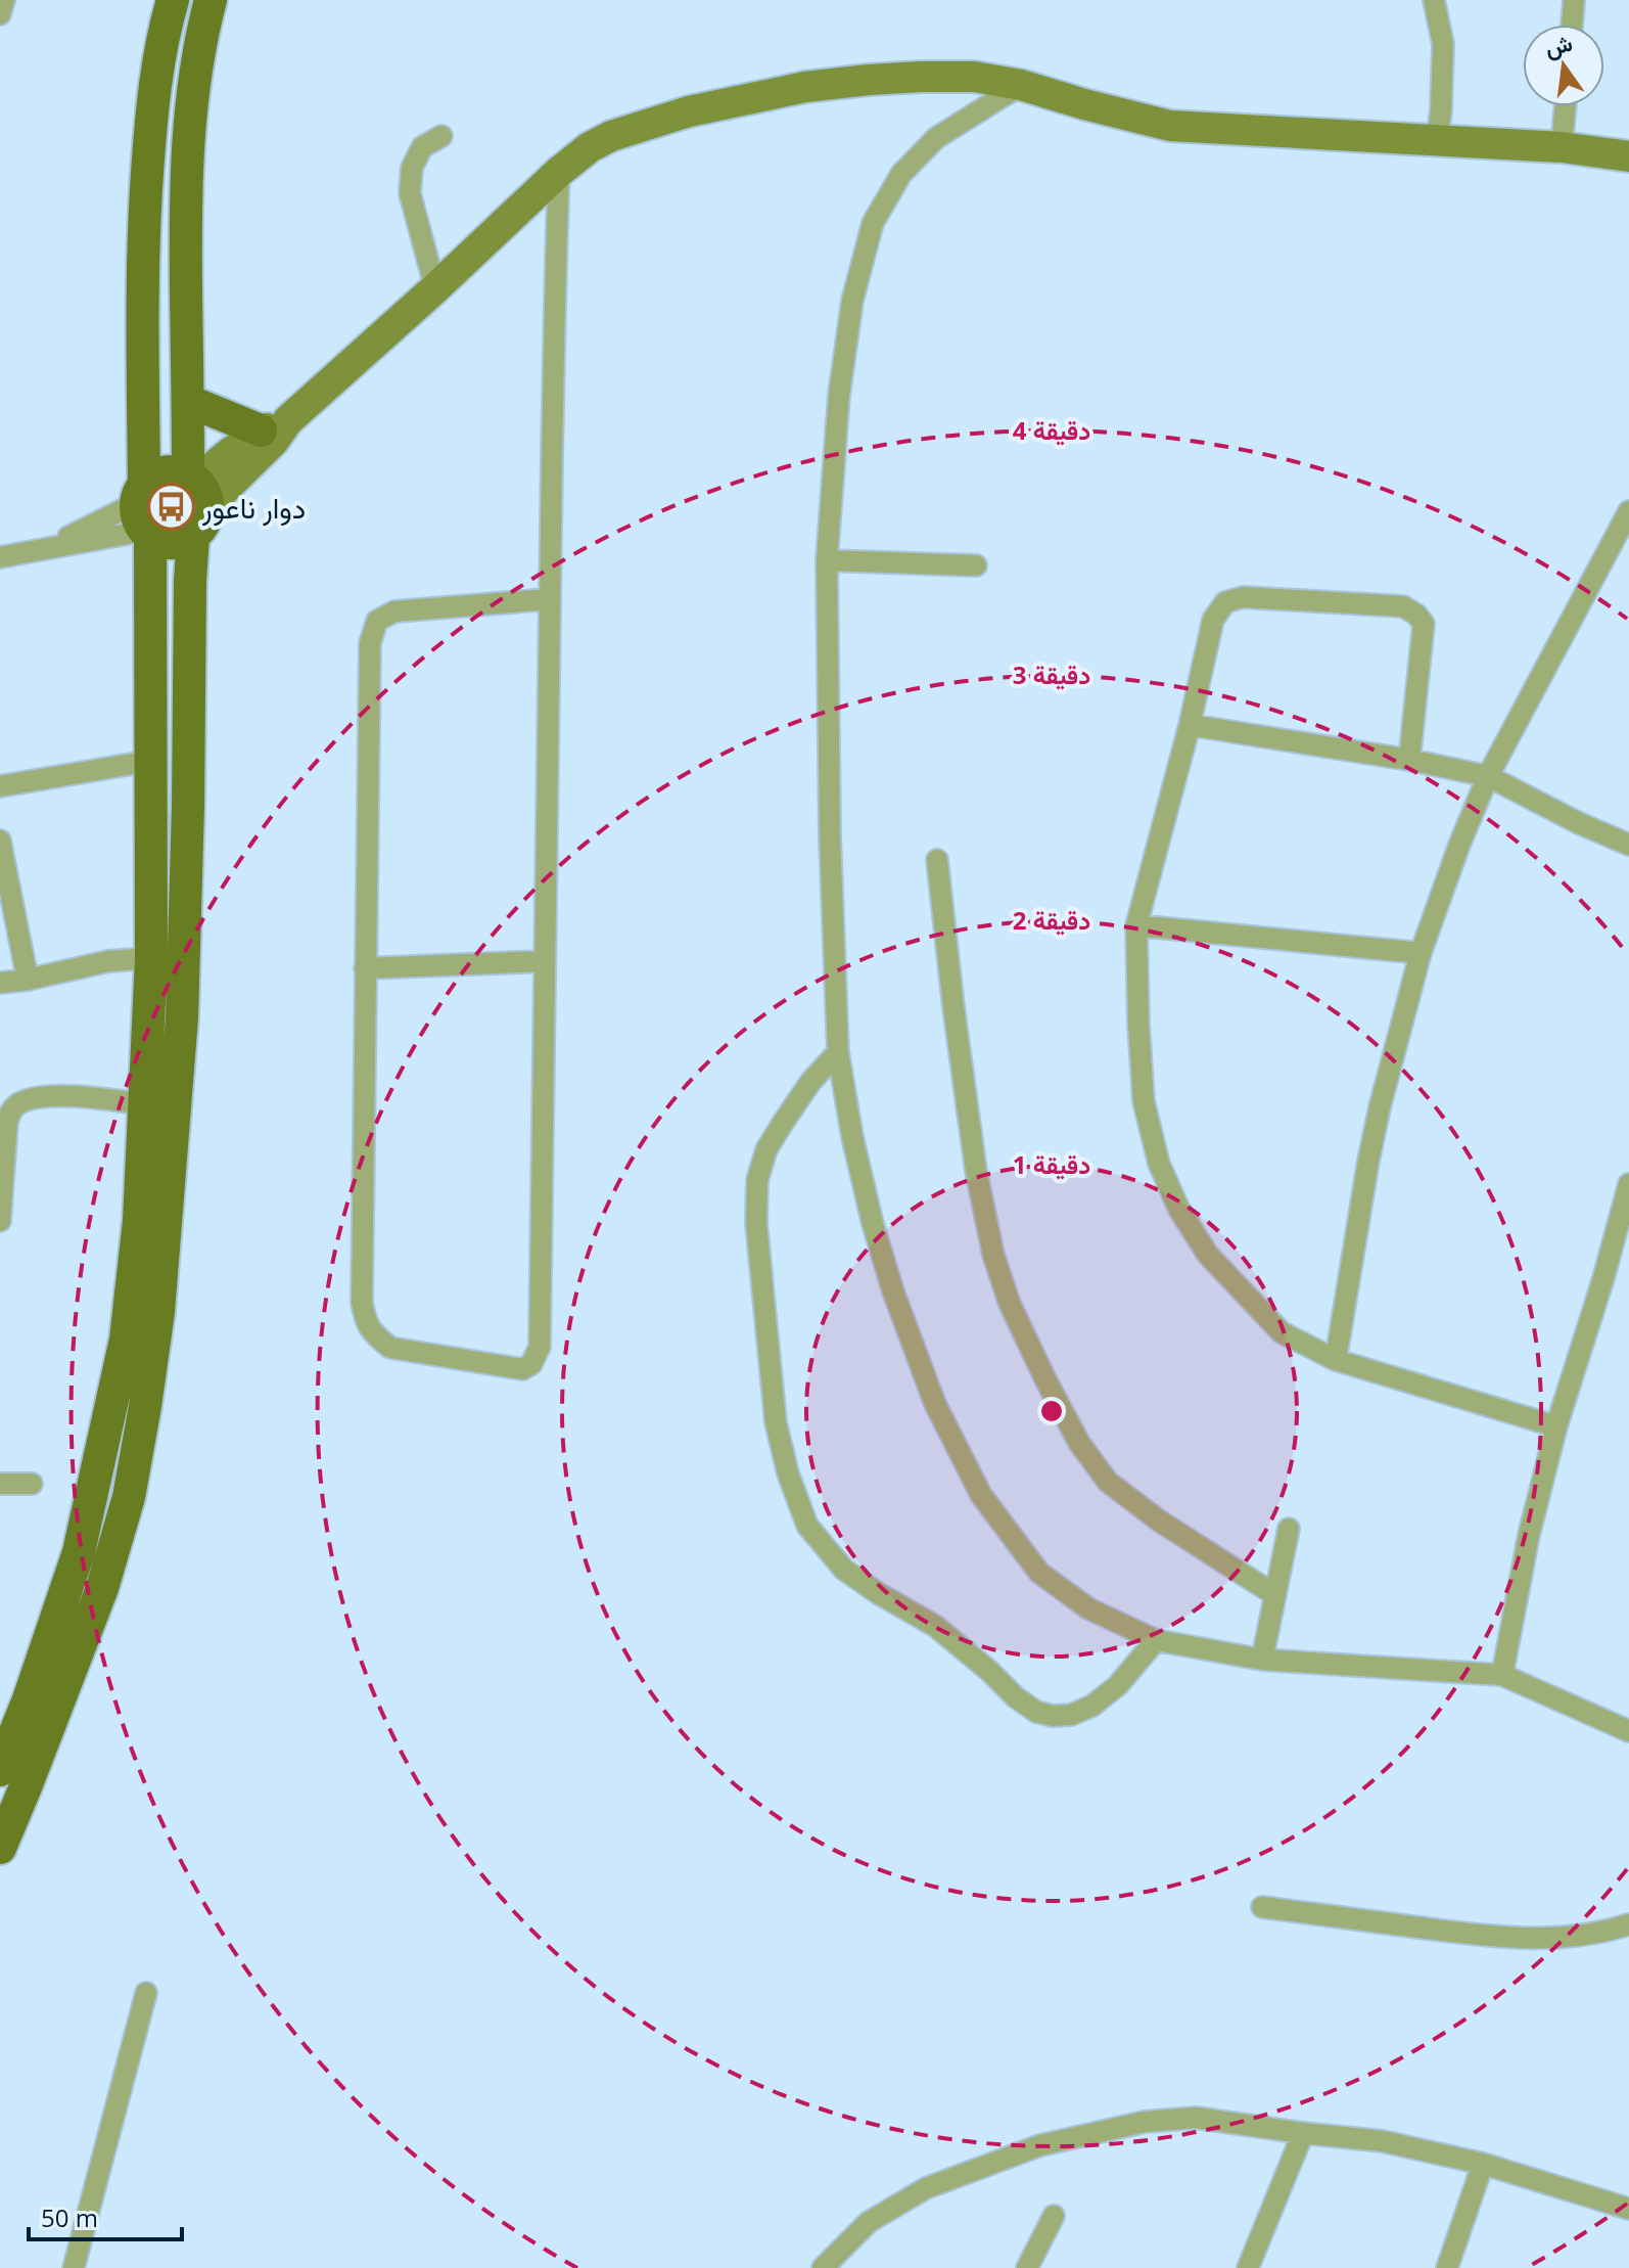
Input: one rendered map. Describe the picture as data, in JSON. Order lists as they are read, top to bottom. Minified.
{"places":{"bus stop":["دوار ناعور"]},"scale_bar":"50 m","north":"top","rings":["4 دقيقة","3 دقيقة","2 دقيقة","1 دقيقة"]}
